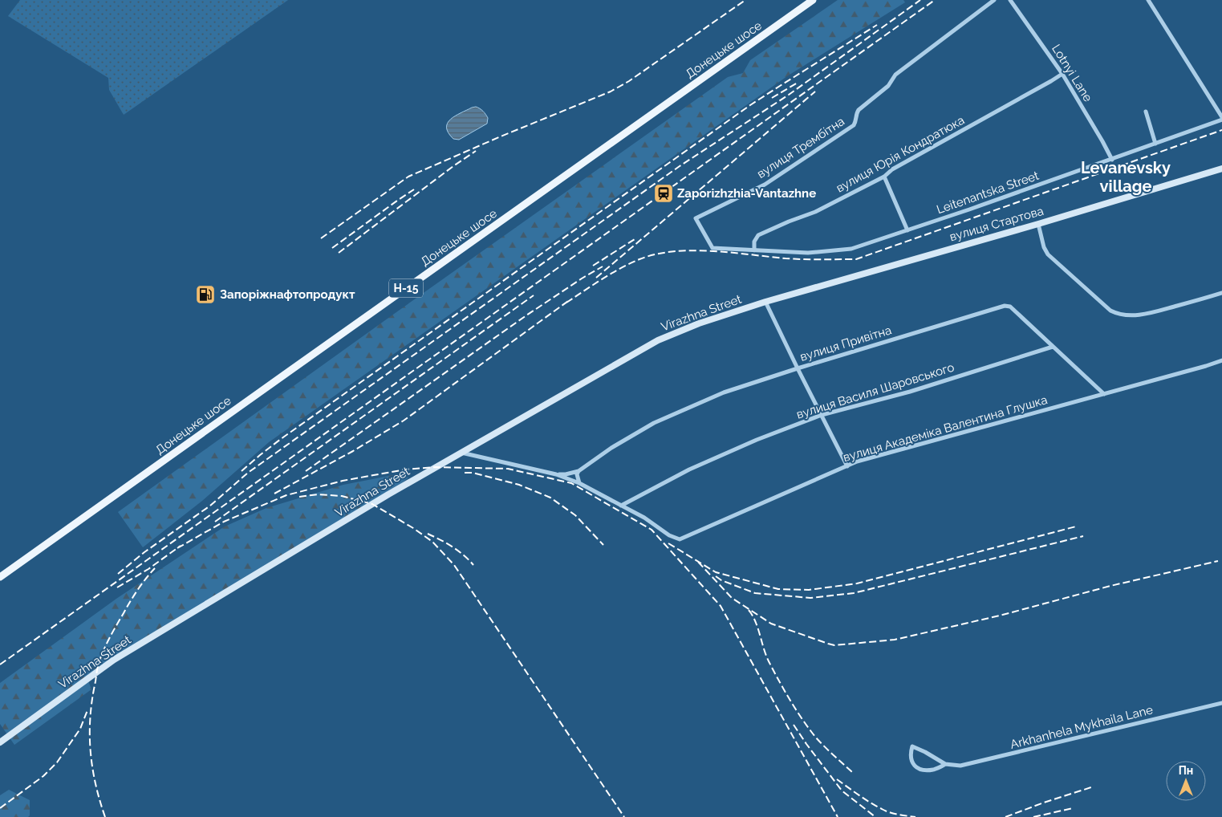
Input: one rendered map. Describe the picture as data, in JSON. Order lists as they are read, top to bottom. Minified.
{"streets":{"main road":["Донецьке шосе","вулиця Стартова","Н-15","Virazhna Street"],"street":["Lotnyi Lane","вулиця Трембітна","вулиця Юрія Кондратюка","Leitenantska Street","вулиця Привітна","вулиця Василя Шаровського","вулиця Академіка Валентина Глушка","Arkhanhela Mykhaila Lane"]},"crossings":[["Lotnyi Lane","вулиця Юрія Кондратюка"],["Lotnyi Lane","Leitenantska Street"],["вулиця Трембітна","Leitenantska Street"],["вулиця Юрія Кондратюка","Leitenantska Street"],["вулиця Стартова","Virazhna Street"],["вулиця Привітна","вулиця Василя Шаровського"],["вулиця Привітна","вулиця Академіка Валентина Глушка"],["вулиця Василя Шаровського","вулиця Академіка Валентина Глушка"]],"districts":["Levanevsky village"],"places":{"station":["Zaporizhzhia-Vantazhne"],"fuel station":["Запоріжнафтопродукт"]},"north":"top"}
